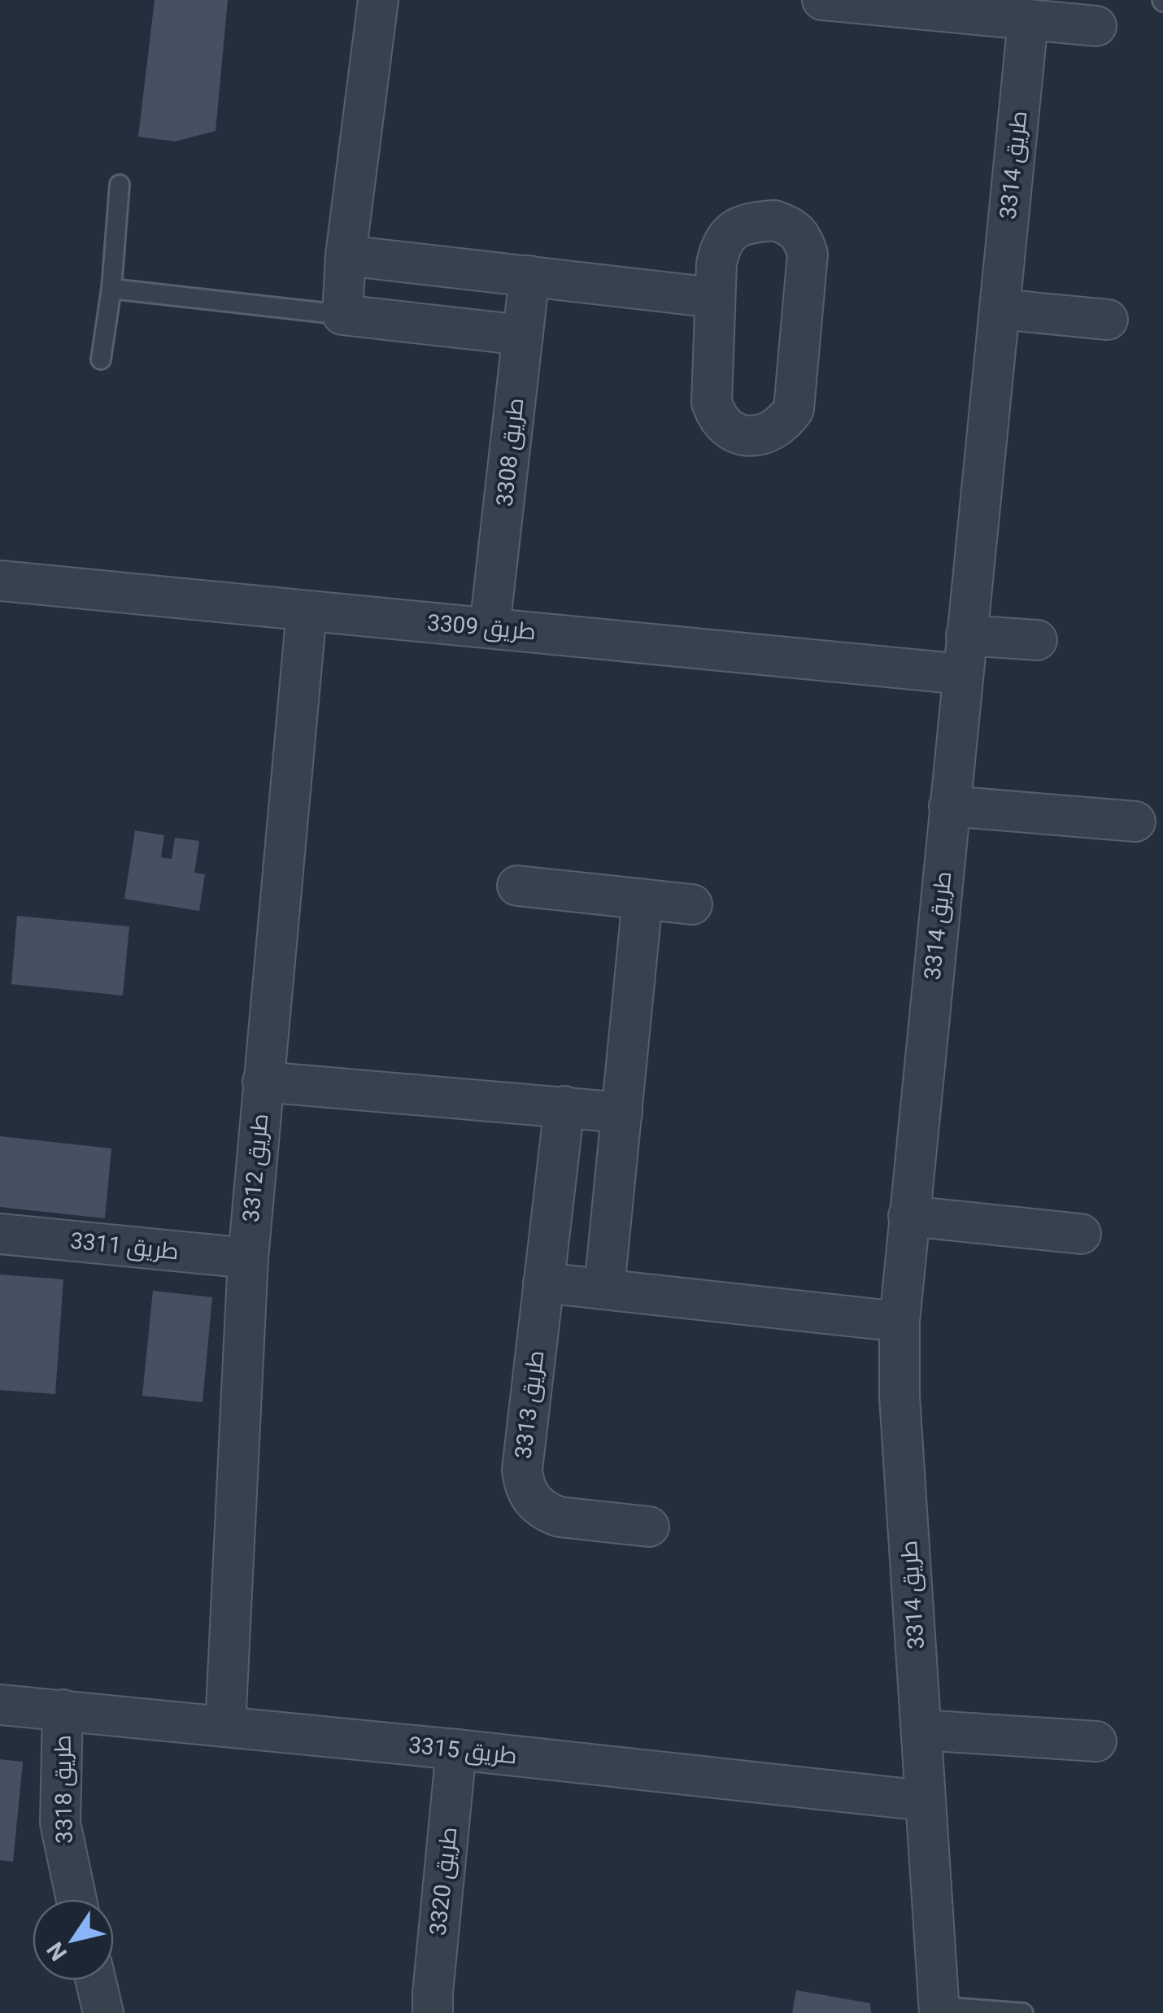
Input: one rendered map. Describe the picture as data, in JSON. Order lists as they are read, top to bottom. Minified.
{"streets":{"street":["طريق 3314","طريق 3308","طريق 3309","طريق 3312","طريق 3311","طريق 3313","طريق 3315","طريق 3318","طريق 3320"]},"crossings":[["طريق 3314","طريق 3309"],["طريق 3314","طريق 3315"],["طريق 3308","طريق 3309"],["طريق 3309","طريق 3312"],["طريق 3312","طريق 3311"],["طريق 3312","طريق 3315"],["طريق 3315","طريق 3318"],["طريق 3315","طريق 3320"]],"north":"bottom left"}
